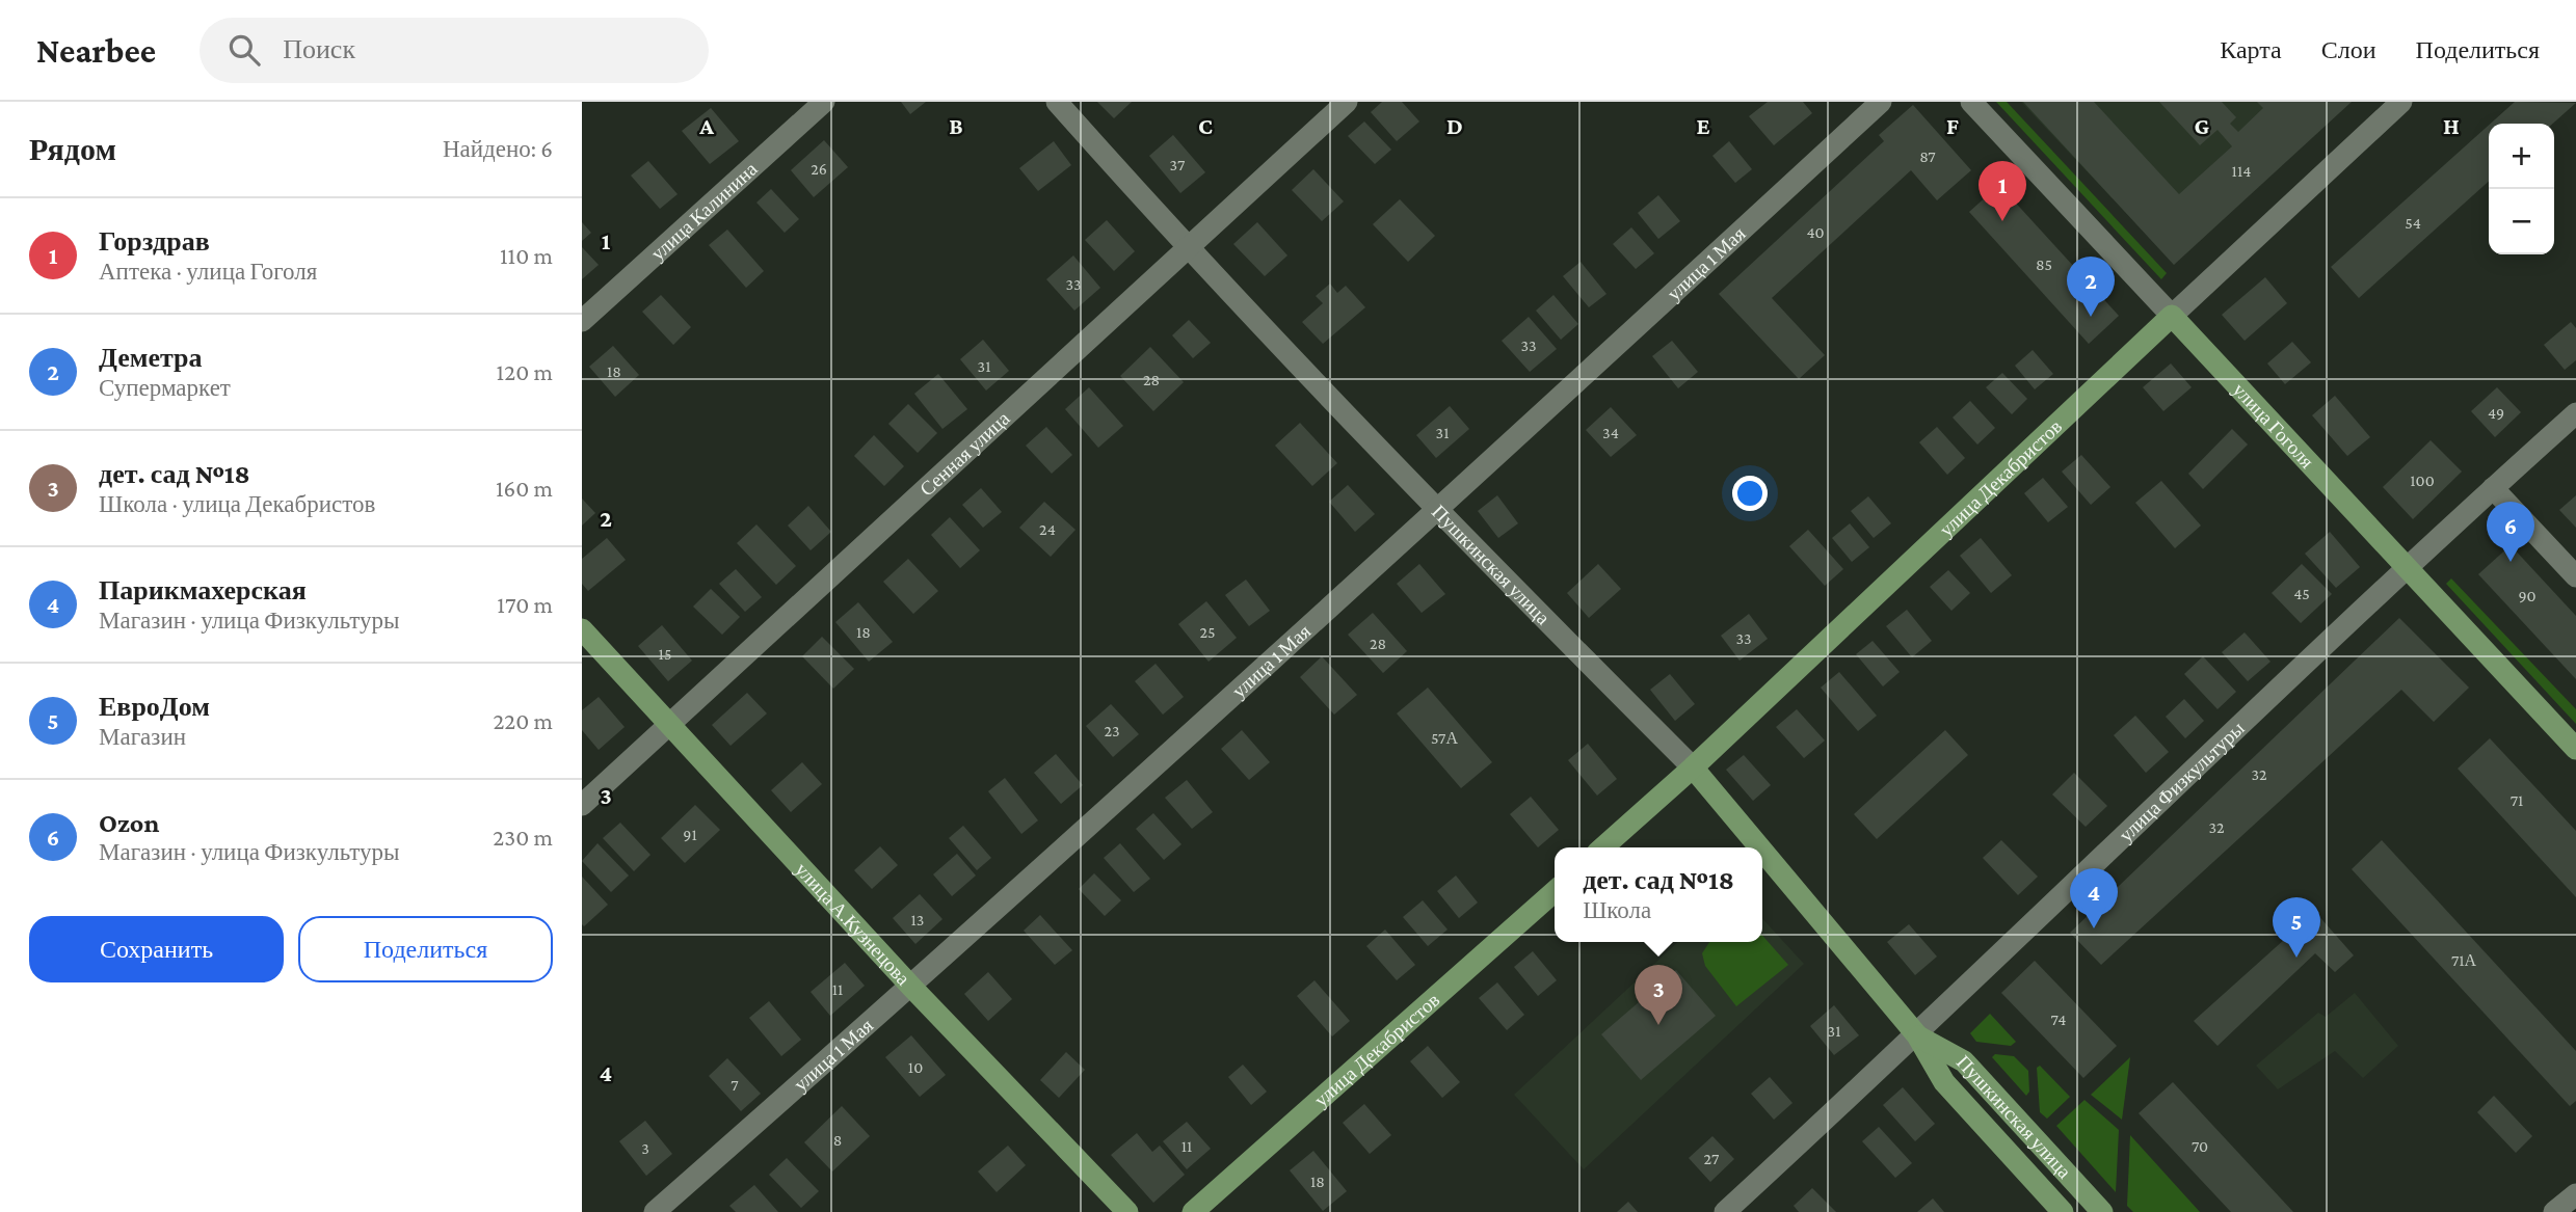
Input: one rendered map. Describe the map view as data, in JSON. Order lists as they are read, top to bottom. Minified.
{"streets":{"main road":["улица Гоголя","улица Декабристов","Пушкинская улица","улица А.Кузнецова"],"street":["улица Калинина","улица 1 Мая","Сенная улица","улица Физкультуры"]},"crossings":[["улица 1 Мая","Пушкинская улица"],["улица 1 Мая","улица А.Кузнецова"],["улица Гоголя","улица Декабристов"],["улица Гоголя","улица Физкультуры"],["Сенная улица","Пушкинская улица"],["Сенная улица","улица А.Кузнецова"],["улица Декабристов","Пушкинская улица"],["Пушкинская улица","улица Физкультуры"]],"house_numbers":["87","37","26","114","54","40","85","33","33","31","18","28","49","31","34","100","24","45","90","18","25","33","28","15","23","57А","32","71","32","91","13","71А","11","74","31","10","7","8","11","70","3","27","18"],"page":{"header":"Nearbee","search":"Поиск","nav":["Карта","Слои","Поделиться"],"heading":["Рядом","Найдено: 6"],"map_buttons":["+","−"],"pins":["1","2","6","4","5","3"],"list":[{"mark":"1","name":"Горздрав","note":"Аптека · улица Гоголя","value":"110 m"},{"mark":"2","name":"Деметра","note":"Супермаркет","value":"120 m"},{"mark":"3","name":"дет. сад №18","note":"Школа · улица Декабристов","value":"160 m"},{"mark":"4","name":"Парикмахерская","note":"Магазин · улица Физкультуры","value":"170 m"},{"mark":"5","name":"ЕвроДом","note":"Магазин","value":"220 m"},{"mark":"6","name":"Ozon","note":"Магазин · улица Физкультуры","value":"230 m"}],"popup":["дет. сад №18","Школа"],"buttons":["Сохранить","Поделиться"]},"grid":{"columns":["A","B","C","D","E","F","G","H"],"rows":["1","2","3","4"]}}
